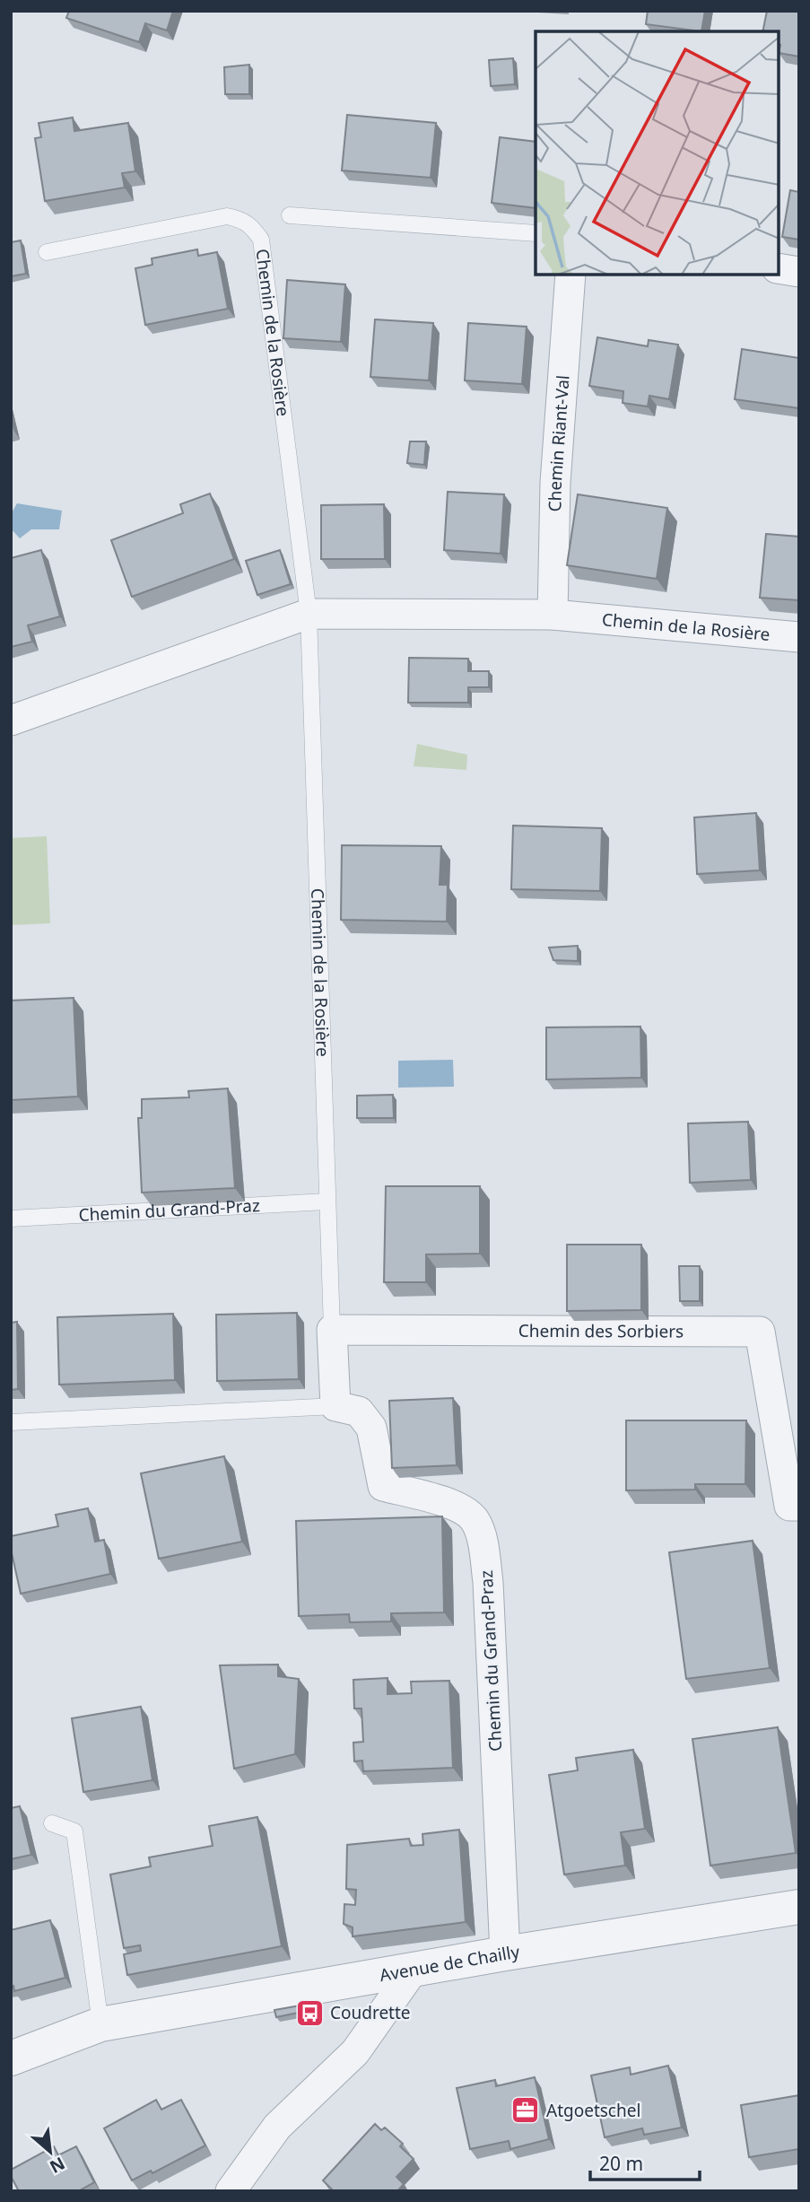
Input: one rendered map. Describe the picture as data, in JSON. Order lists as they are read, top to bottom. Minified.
{"streets":{"street":["Chemin de la Rosière","Chemin Riant-Val","Chemin du Grand-Praz","Chemin des Sorbiers","Avenue de Chailly"]},"crossings":[["Chemin de la Rosière","Chemin Riant-Val"],["Chemin de la Rosière","Chemin du Grand-Praz"],["Chemin de la Rosière","Chemin des Sorbiers"],["Chemin du Grand-Praz","Avenue de Chailly"]],"places":{"bus stop":["Coudrette"],"office":["Atgoetschel"]},"scale_bar":"20 m","north":"bottom right"}
